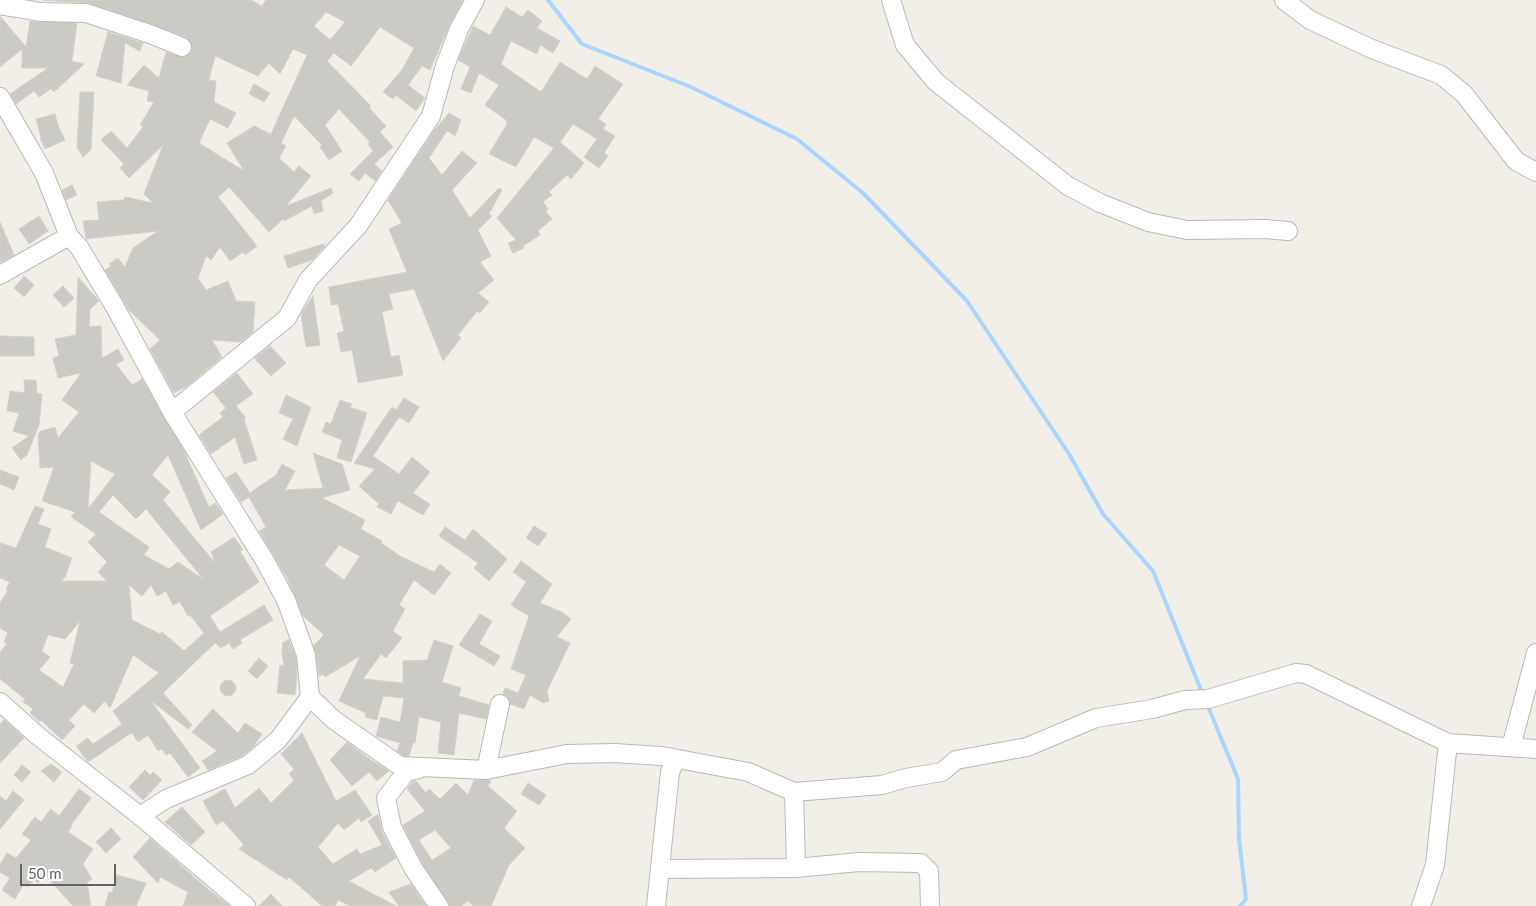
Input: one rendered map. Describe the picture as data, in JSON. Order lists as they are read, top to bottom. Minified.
{"scale_bar":"50 m"}
